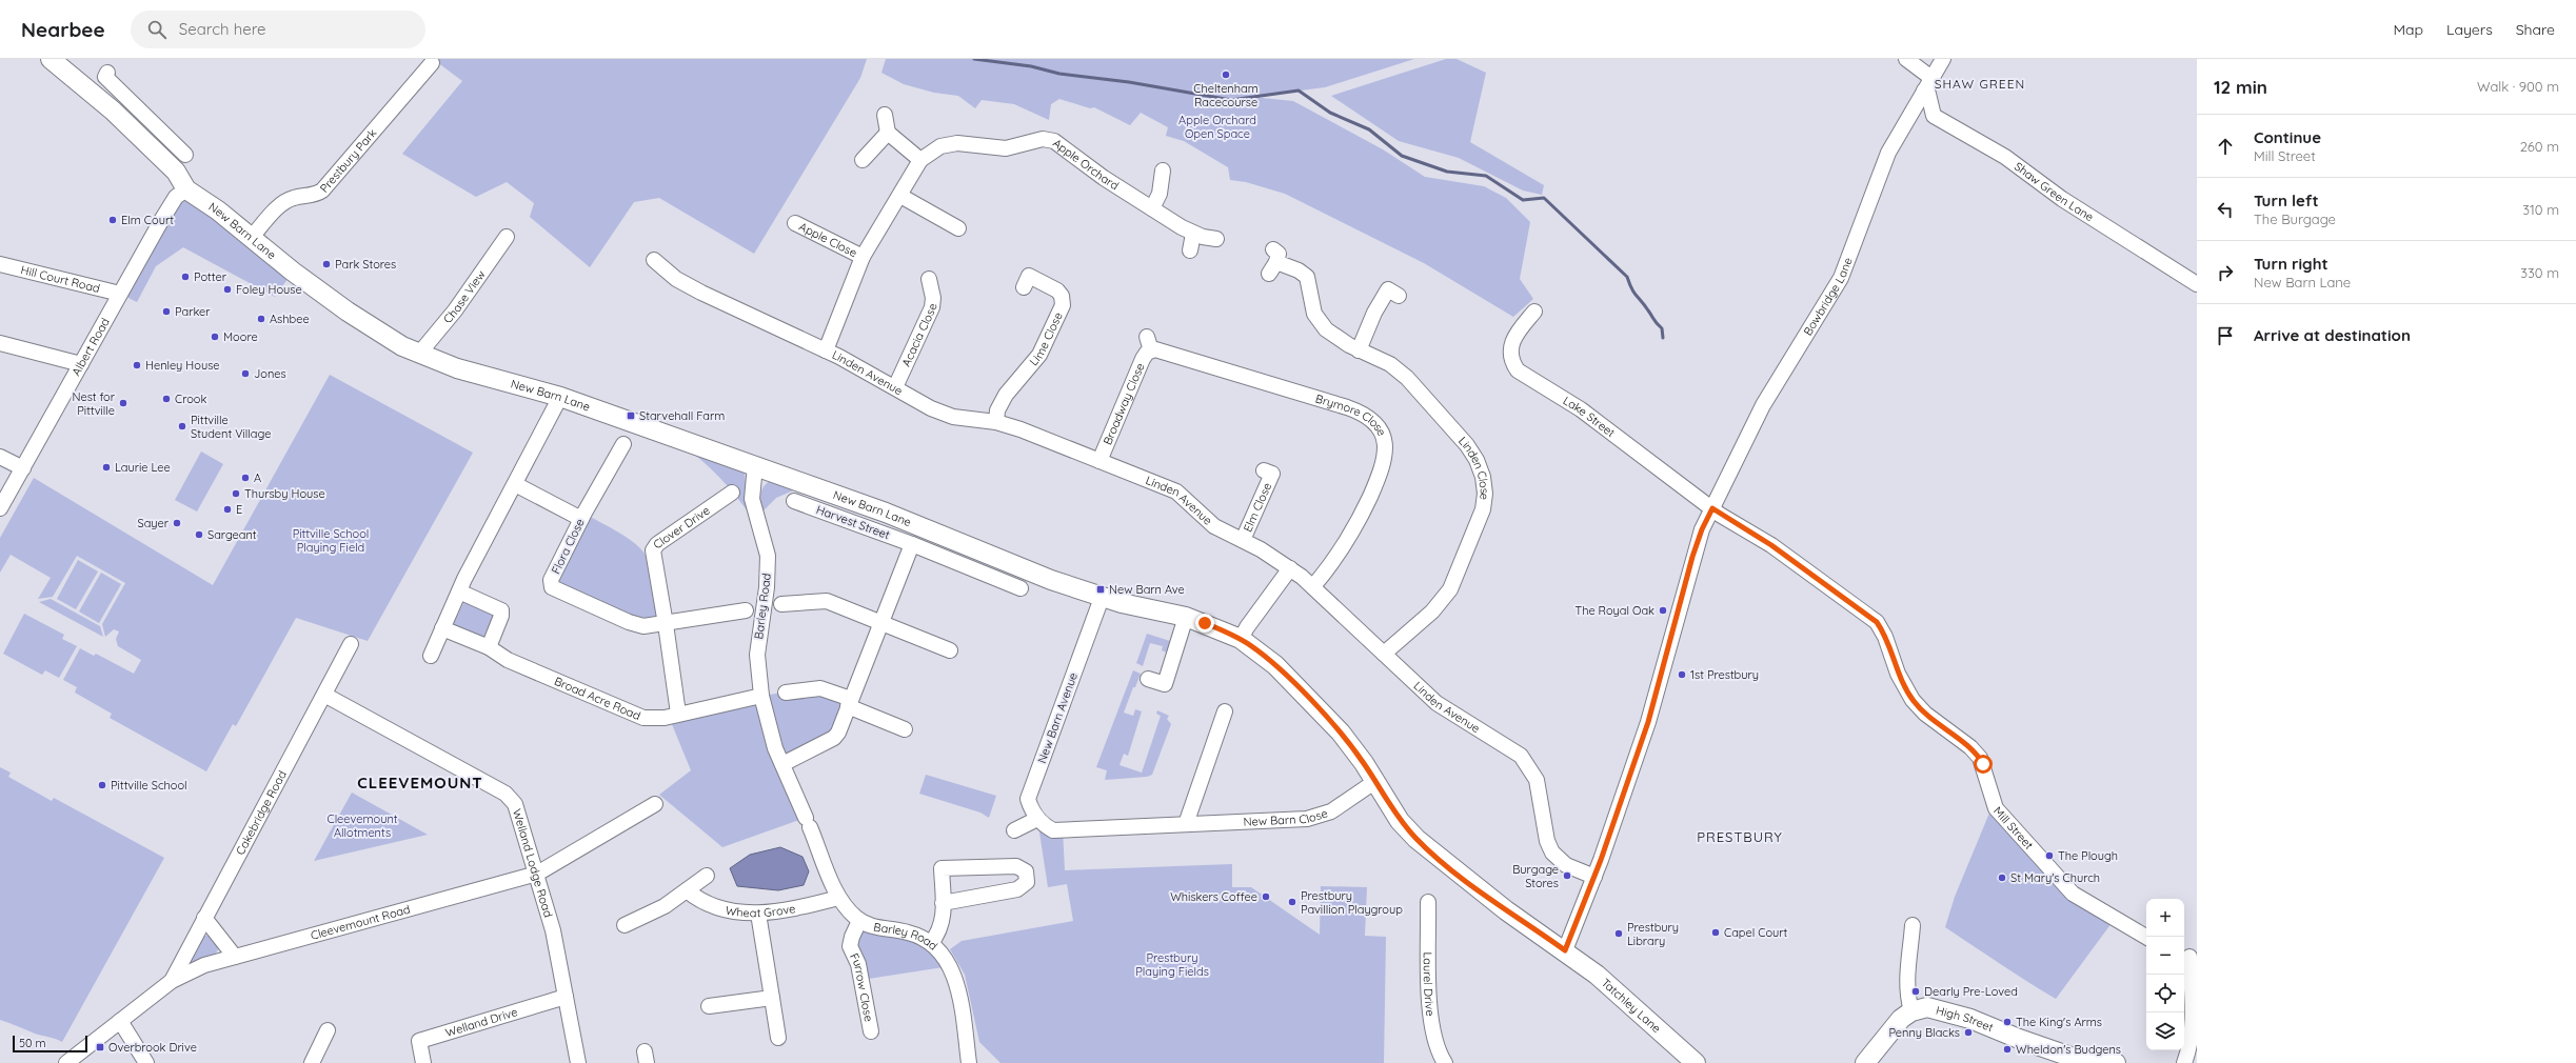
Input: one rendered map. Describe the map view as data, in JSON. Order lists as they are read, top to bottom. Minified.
{"streets":{"main road":["New Barn Lane","Tatchley Lane","High Street"],"street":["Prestbury Park","Apple Orchard","Shaw Green Lane","Apple Close","Hill Court Road","Chase View","Bowbridge Lane","Acacia Close","Lime Close","Albert Road","Linden Avenue","Broadway Close","Lake Street","Brymore Close","Linden Close","Elm Close","Harvest Street","Clover Drive","Flora Close","Barley Road","Broad Acre Road","New Barn Avenue","Cakebridge Road","New Barn Close","Mill Street","Welland Lodge Road","Wheat Grove","Cleevemount Road","Laurel Drive","Furrow Close","Welland Drive"]},"crossings":[["Prestbury Park","New Barn Lane"],["Apple Orchard","Apple Close"],["Apple Orchard","Linden Avenue"],["New Barn Lane","Chase View"],["New Barn Lane","Bowbridge Lane"],["New Barn Lane","Albert Road"],["New Barn Lane","Barley Road"],["New Barn Lane","New Barn Avenue"],["New Barn Lane","New Barn Close"],["New Barn Lane","Tatchley Lane"],["Hill Court Road","Albert Road"],["Bowbridge Lane","Linden Avenue"],["Bowbridge Lane","Lake Street"],["Bowbridge Lane","Mill Street"],["Bowbridge Lane","Tatchley Lane"],["Acacia Close","Linden Avenue"],["Lime Close","Linden Avenue"],["Linden Avenue","Broadway Close"],["Linden Avenue","Brymore Close"],["Linden Avenue","Linden Close"],["Linden Avenue","Elm Close"],["Broadway Close","Brymore Close"],["Lake Street","Mill Street"],["Clover Drive","Flora Close"],["Clover Drive","Broad Acre Road"],["Barley Road","Broad Acre Road"],["Barley Road","Wheat Grove"],["Barley Road","Furrow Close"],["New Barn Avenue","New Barn Close"],["Cakebridge Road","Welland Lodge Road"],["Cakebridge Road","Cleevemount Road"],["Welland Lodge Road","Cleevemount Road"],["Welland Lodge Road","Welland Drive"]],"districts":["SHAW GREEN","CLEEVEMOUNT","PRESTBURY"],"parks":["Apple Orchard Open Space","Pittville School Playing Field","Cleevemount Allotments","Prestbury Playing Fields"],"places":{"other":["Cheltenham Racecourse","Elm Court","Park Stores","Potter","Foley House","Parker","Ashbee","Moore","Henley House","Jones","Crook","Nest for Pittville","Pittville Student Village","Laurie Lee","A","Thursby House","E","Sayer","Sargeant","The Royal Oak","1st Prestbury","Pittville School","The Plough","Burgage Stores","St Mary's Church","Whiskers Coffee","Prestbury Pavillion Playgroup","Capel Court","Prestbury Library","Dearly Pre-Loved","The King's Arms","Penny Blacks","Wheldon's Budgens"],"transit":["Starvehall Farm","New Barn Ave","Overbrook Drive"]},"scale_bar":"50 m","page":{"header":"Nearbee","search":"Search here","nav":["Map","Layers","Share"],"heading":["12 min","Walk · 900 m"],"list":[["Continue","Mill Street","260 m"],["Turn left","The Burgage","310 m"],["Turn right","New Barn Lane","330 m"],"Arrive at destination"],"map_buttons":["+","−"],"scale":"50 m"}}
